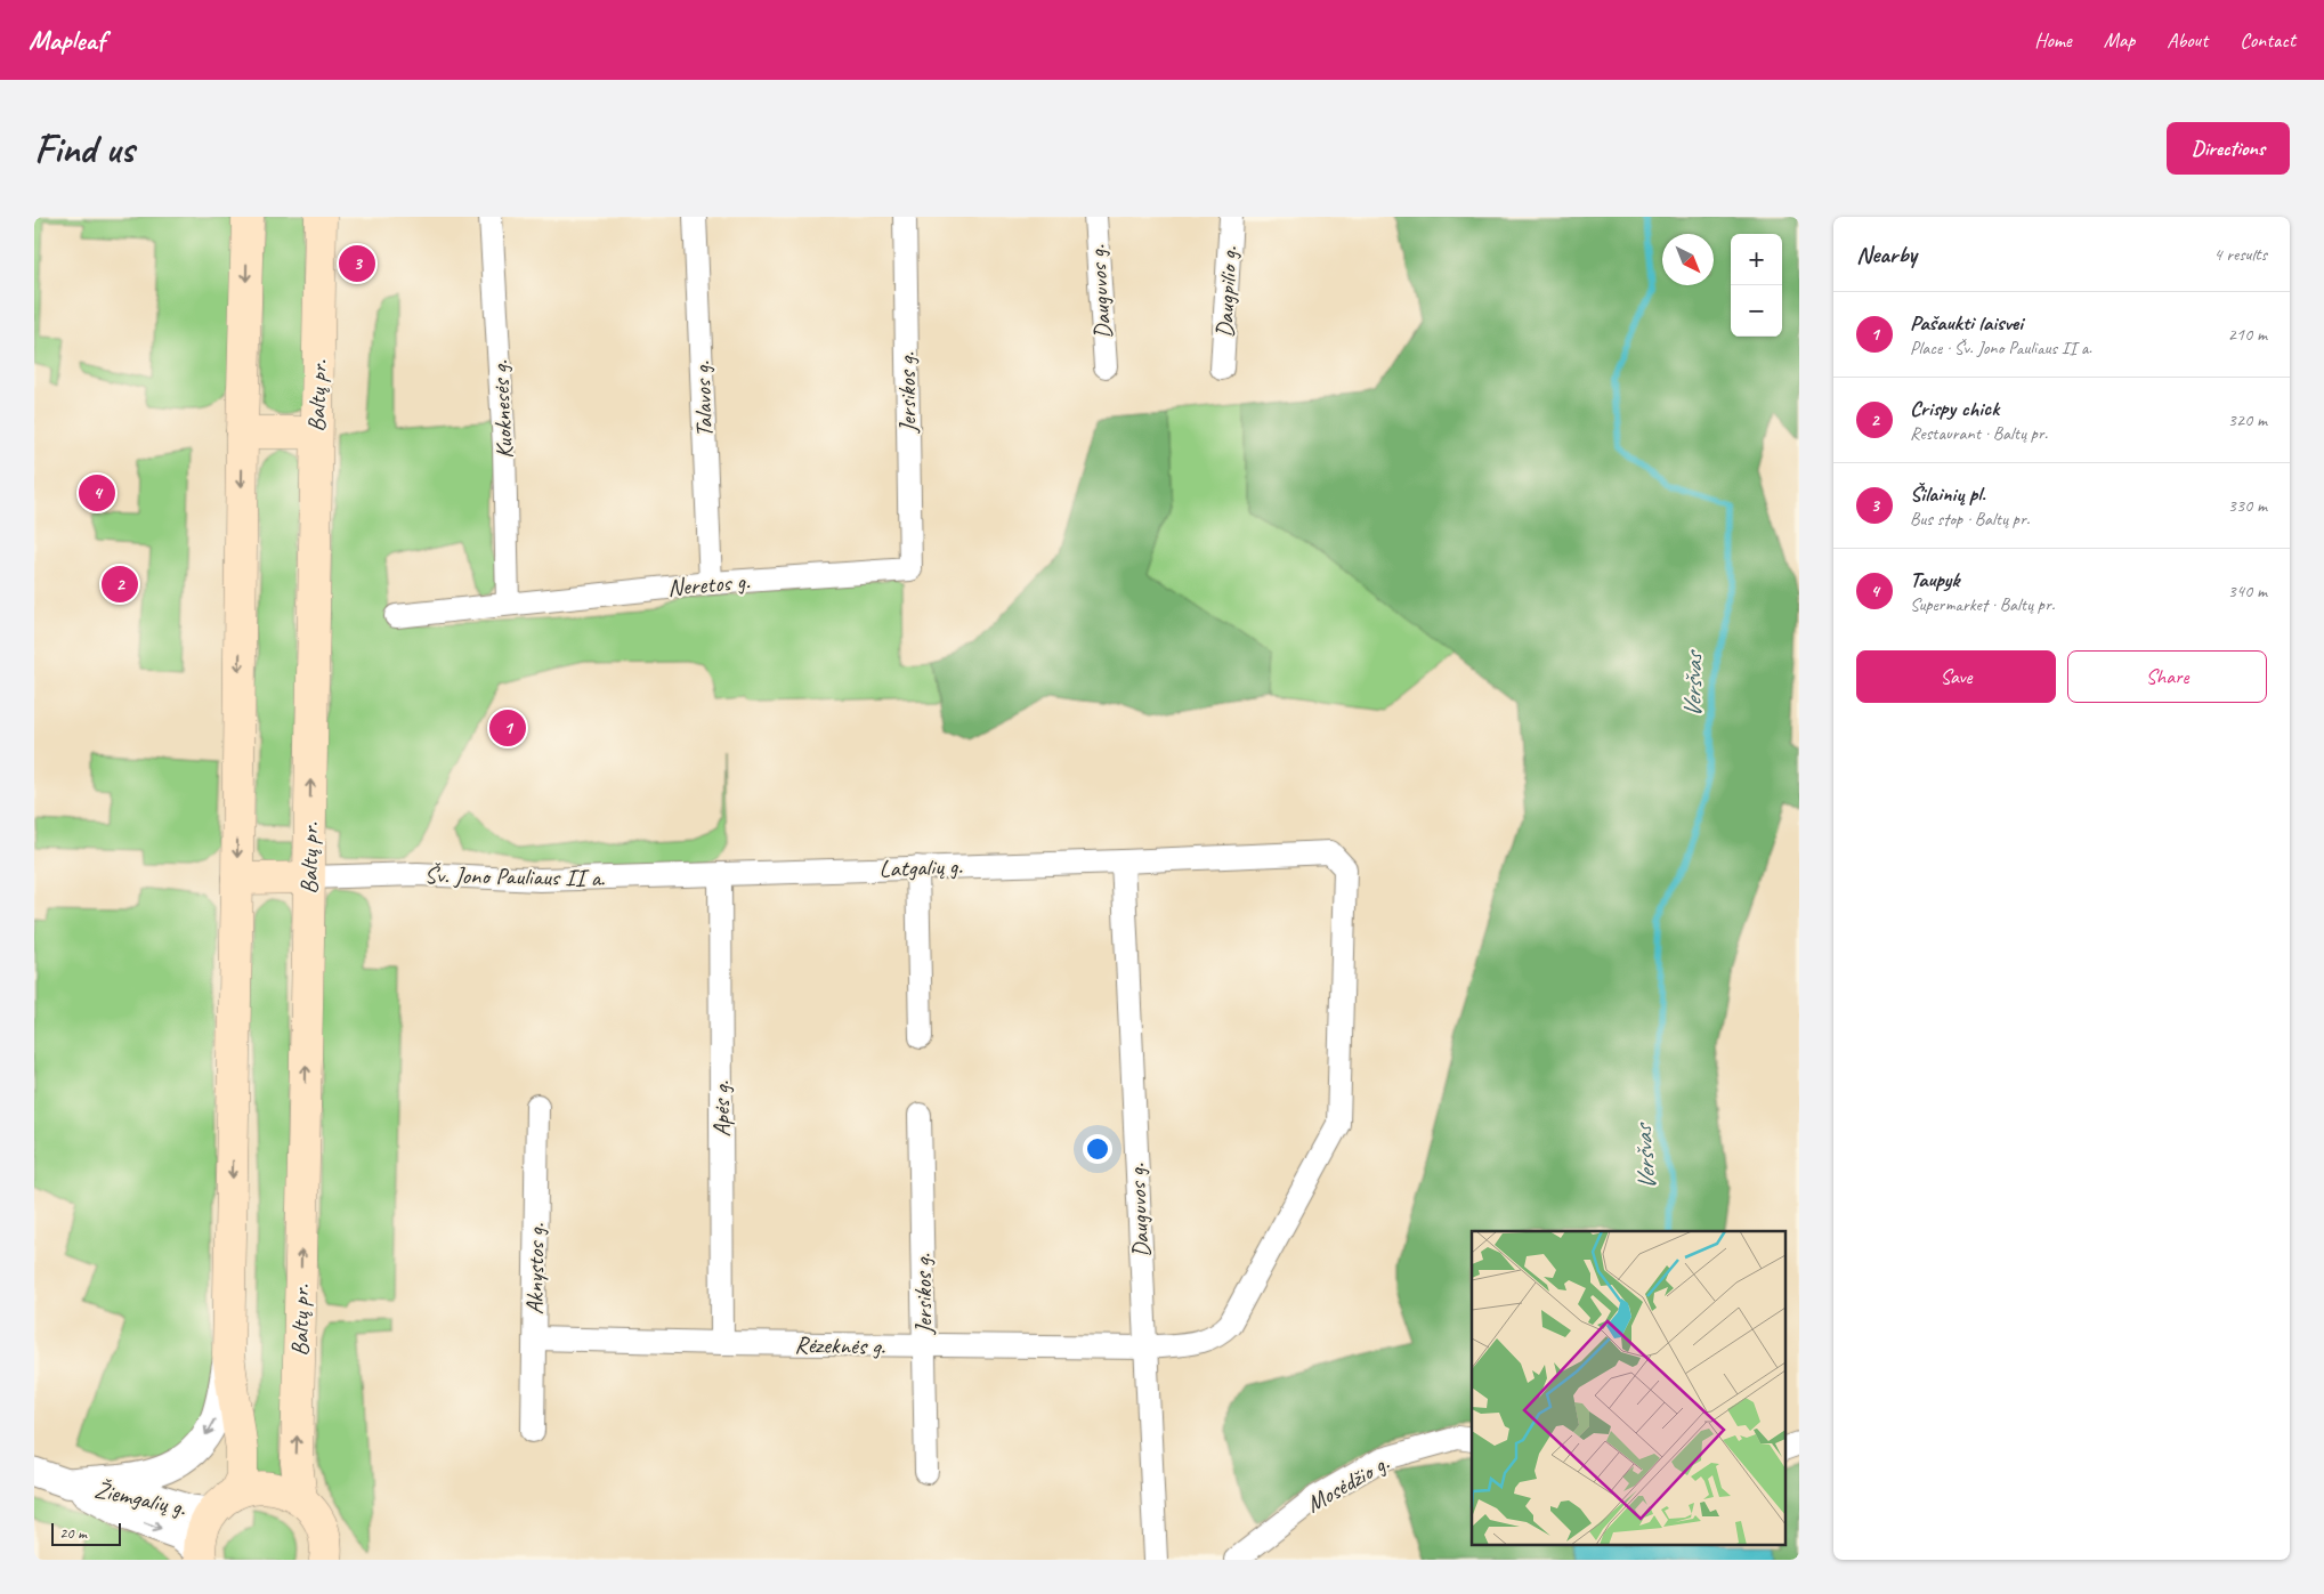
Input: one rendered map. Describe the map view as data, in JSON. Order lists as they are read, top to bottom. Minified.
{"streets":{"main road":["Baltų pr."],"street":["Dauguvos g.","Daugpilio g.","Jersikos g.","Talavos g.","Kuoknesės g.","Neretos g.","Latgalių g.","Šv. Jono Pauliaus II a.","Apės g.","Aknystos g.","Rėzeknės g.","Mosėdžio g.","Žiemgalių g."]},"crossings":[["Dauguvos g.","Latgalių g."],["Dauguvos g.","Rėzeknės g."],["Jersikos g.","Neretos g."],["Jersikos g.","Rėzeknės g."],["Baltų pr.","Šv. Jono Pauliaus II a."],["Talavos g.","Neretos g."],["Kuoknesės g.","Neretos g."],["Latgalių g.","Šv. Jono Pauliaus II a."],["Latgalių g.","Apės g."],["Latgalių g.","Rėzeknės g."],["Šv. Jono Pauliaus II a.","Apės g."],["Apės g.","Rėzeknės g."],["Aknystos g.","Rėzeknės g."]],"water":["Veršvas"],"scale_bar":"20 m","north":"bottom right","page":{"header":"Mapleaf","nav":["Home","Map","About","Contact"],"buttons":["Directions",["Save","Share"]],"title":"Find us","heading":["Nearby","4 results"],"map_buttons":["+","−"],"pins":["3","4","2","1"],"list":[{"mark":"1","name":"Pašaukti laisvei","note":"Place · Šv. Jono Pauliaus II a.","value":"210 m"},{"mark":"2","name":"Crispy chick","note":"Restaurant · Baltų pr.","value":"320 m"},{"mark":"3","name":"Šilainių pl.","note":"Bus stop · Baltų pr.","value":"330 m"},{"mark":"4","name":"Taupyk","note":"Supermarket · Baltų pr.","value":"340 m"}],"scale":"20 m"}}
